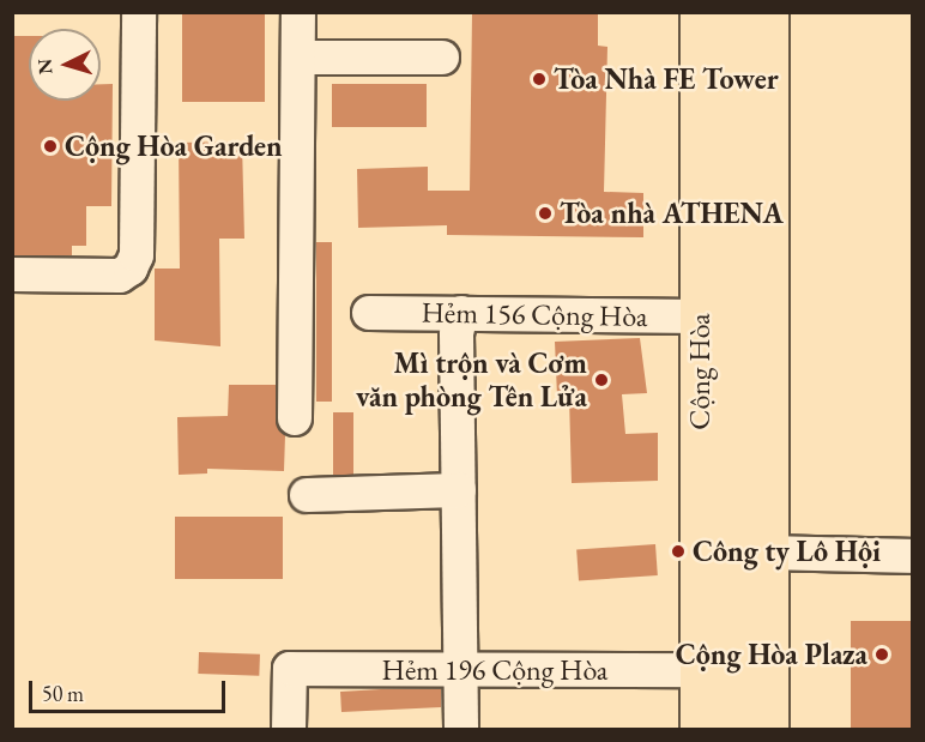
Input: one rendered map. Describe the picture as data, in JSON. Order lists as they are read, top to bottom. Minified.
{"streets":{"main road":["Cộng Hòa"],"street":["Hẻm 156 Cộng Hòa","Hẻm 196 Cộng Hòa"]},"crossings":[["Hẻm 156 Cộng Hòa","Cộng Hòa"],["Cộng Hòa","Hẻm 196 Cộng Hòa"]],"places":["Tòa Nhà FE Tower","Cộng Hòa Garden","Tòa nhà ATHENA","Mì trộn và Cơm văn phòng Tên Lửa","Công ty Lô Hội","Cộng Hòa Plaza"],"scale_bar":"50 m","north":"left"}
